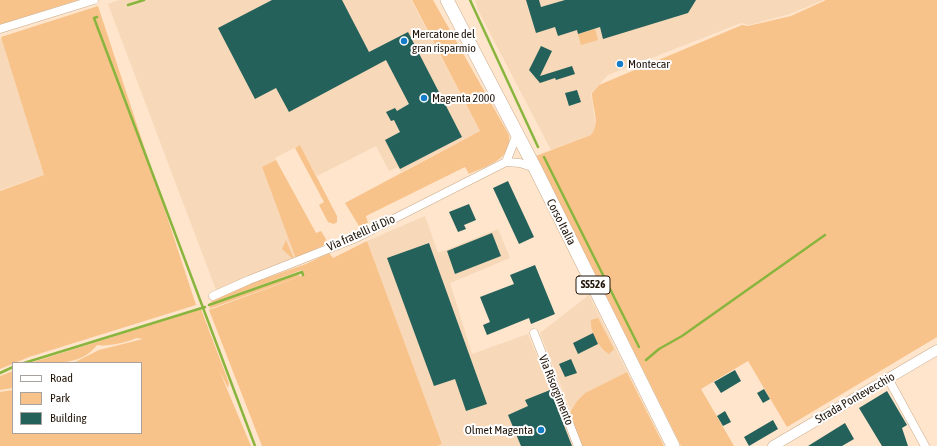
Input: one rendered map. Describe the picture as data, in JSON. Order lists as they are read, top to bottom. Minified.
{"streets":{"main road":["Corso Italia","SS526"],"street":["Via fratelli di Dio","Via Risorgimento","Strada Pontevecchio"]},"places":["Mercatone del gran risparmio","Montecar","Magenta 2000","Olmet Magenta"],"legend":["Road","Park","Building"]}
